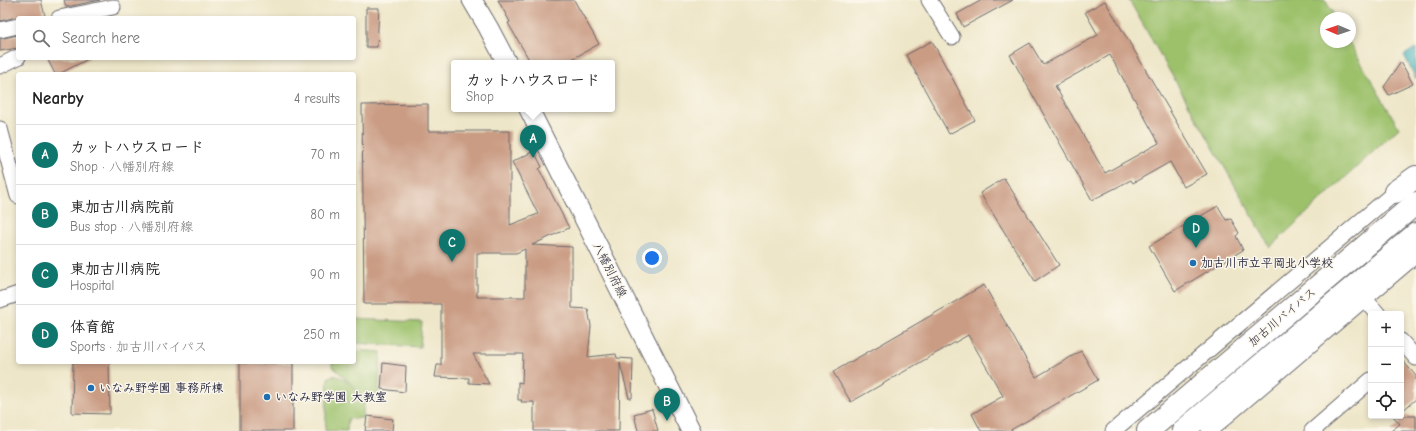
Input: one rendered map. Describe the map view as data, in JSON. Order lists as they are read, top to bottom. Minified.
{"streets":{"highway":["加古川バイパス"],"main road":["八幡別府線"]},"places":["加古川市立平岡北小学校","いなみ野学園 事務所棟","いなみ野学園 大教室"],"north":"left","page":{"search":"Search here","popup":["カットハウスロード","Shop"],"heading":["Nearby","4 results"],"list":[{"mark":"A","name":"カットハウスロード","note":"Shop · 八幡別府線","value":"70 m"},{"mark":"B","name":"東加古川病院前","note":"Bus stop · 八幡別府線","value":"80 m"},{"mark":"C","name":"東加古川病院","note":"Hospital","value":"90 m"},{"mark":"D","name":"体育館","note":"Sports · 加古川バイパス","value":"250 m"}],"pins":["A","D","C","B"],"map_buttons":["+","−"]}}
